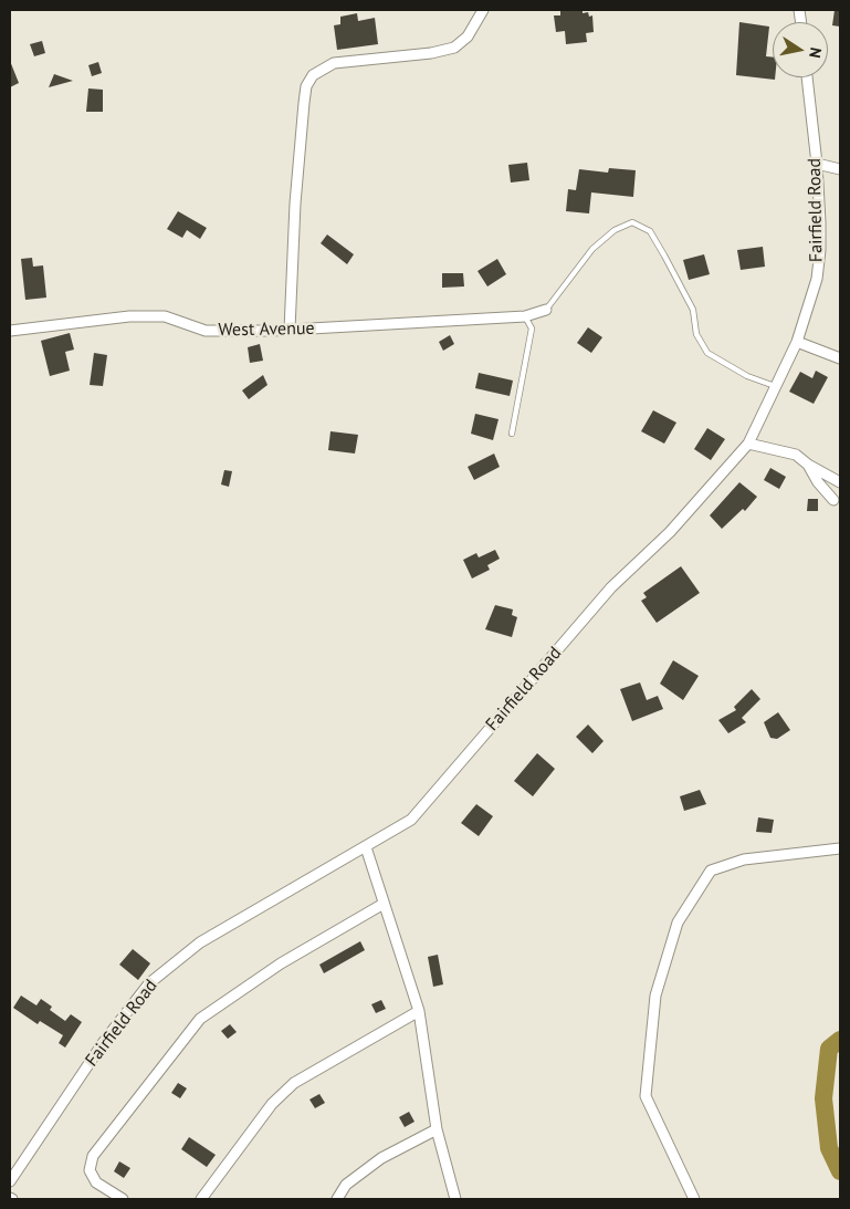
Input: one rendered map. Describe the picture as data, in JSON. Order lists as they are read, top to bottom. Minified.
{"streets":{"street":["Fairfield Road","West Avenue"]},"north":"right"}
